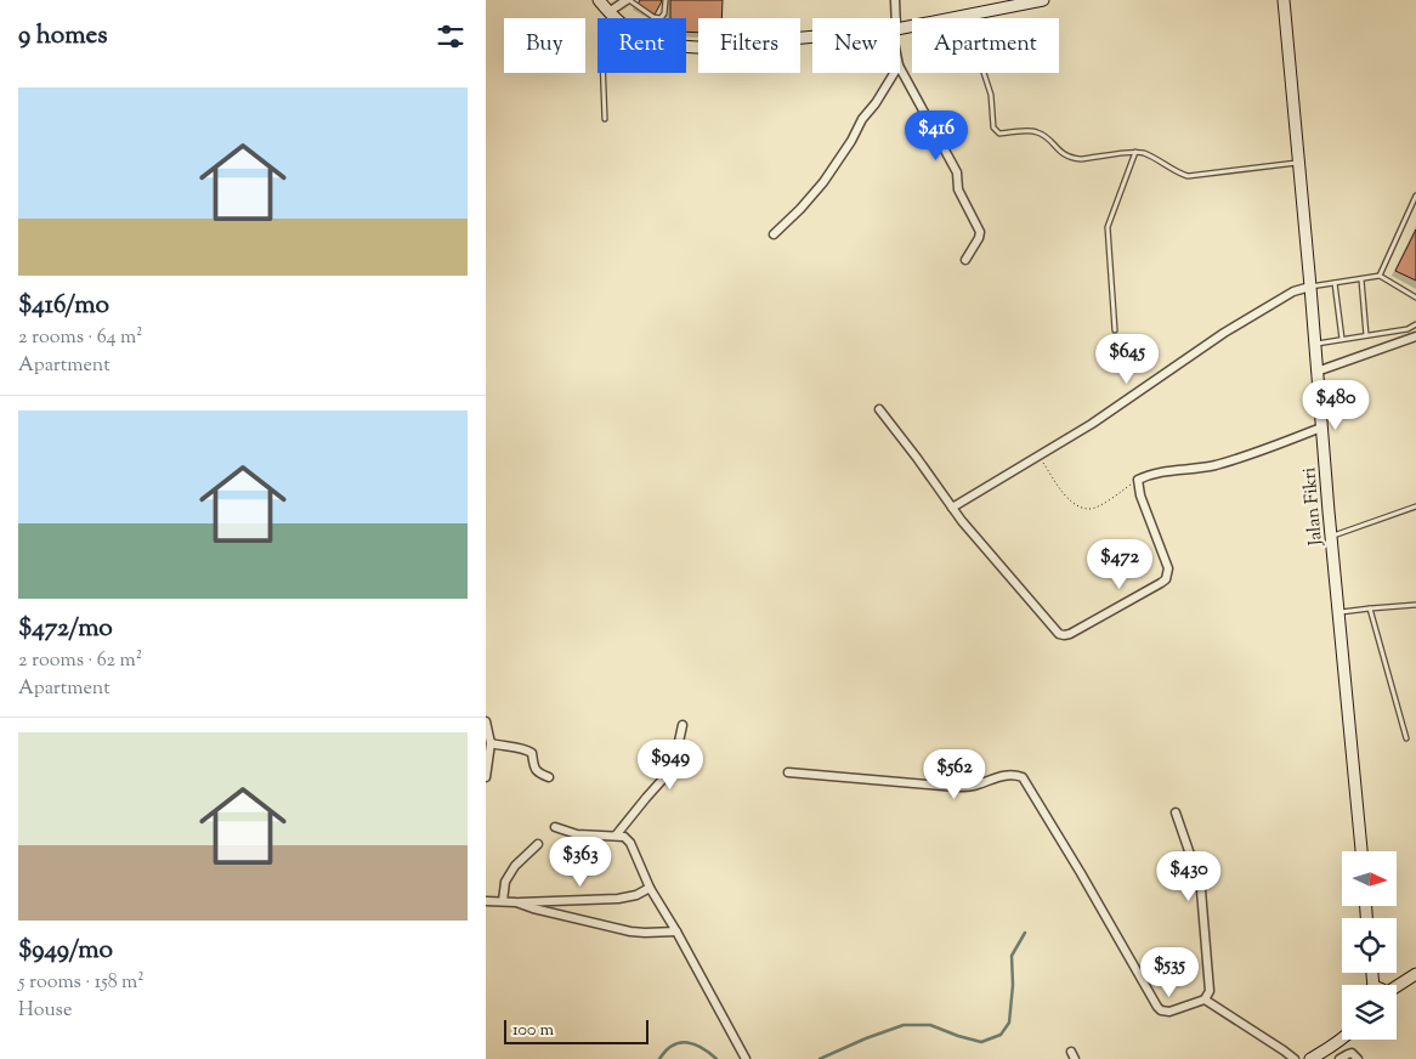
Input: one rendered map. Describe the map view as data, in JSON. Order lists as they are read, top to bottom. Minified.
{"streets":{"street":["Jalan Fikri"]},"scale_bar":"100 m","north":"right","page":{"heading":"9 homes","chip":["Buy","Rent","Filters","New","Apartment"],"list":[{"name":"$416/mo","note":"2 rooms · 64 m² · Apartment"},{"name":"$472/mo","note":"2 rooms · 62 m² · Apartment"},{"name":"$949/mo","note":"5 rooms · 158 m² · House"}],"price":["$416","$645","$480","$472","$949","$562","$363","$430","$535"],"scale":"100 m"}}
